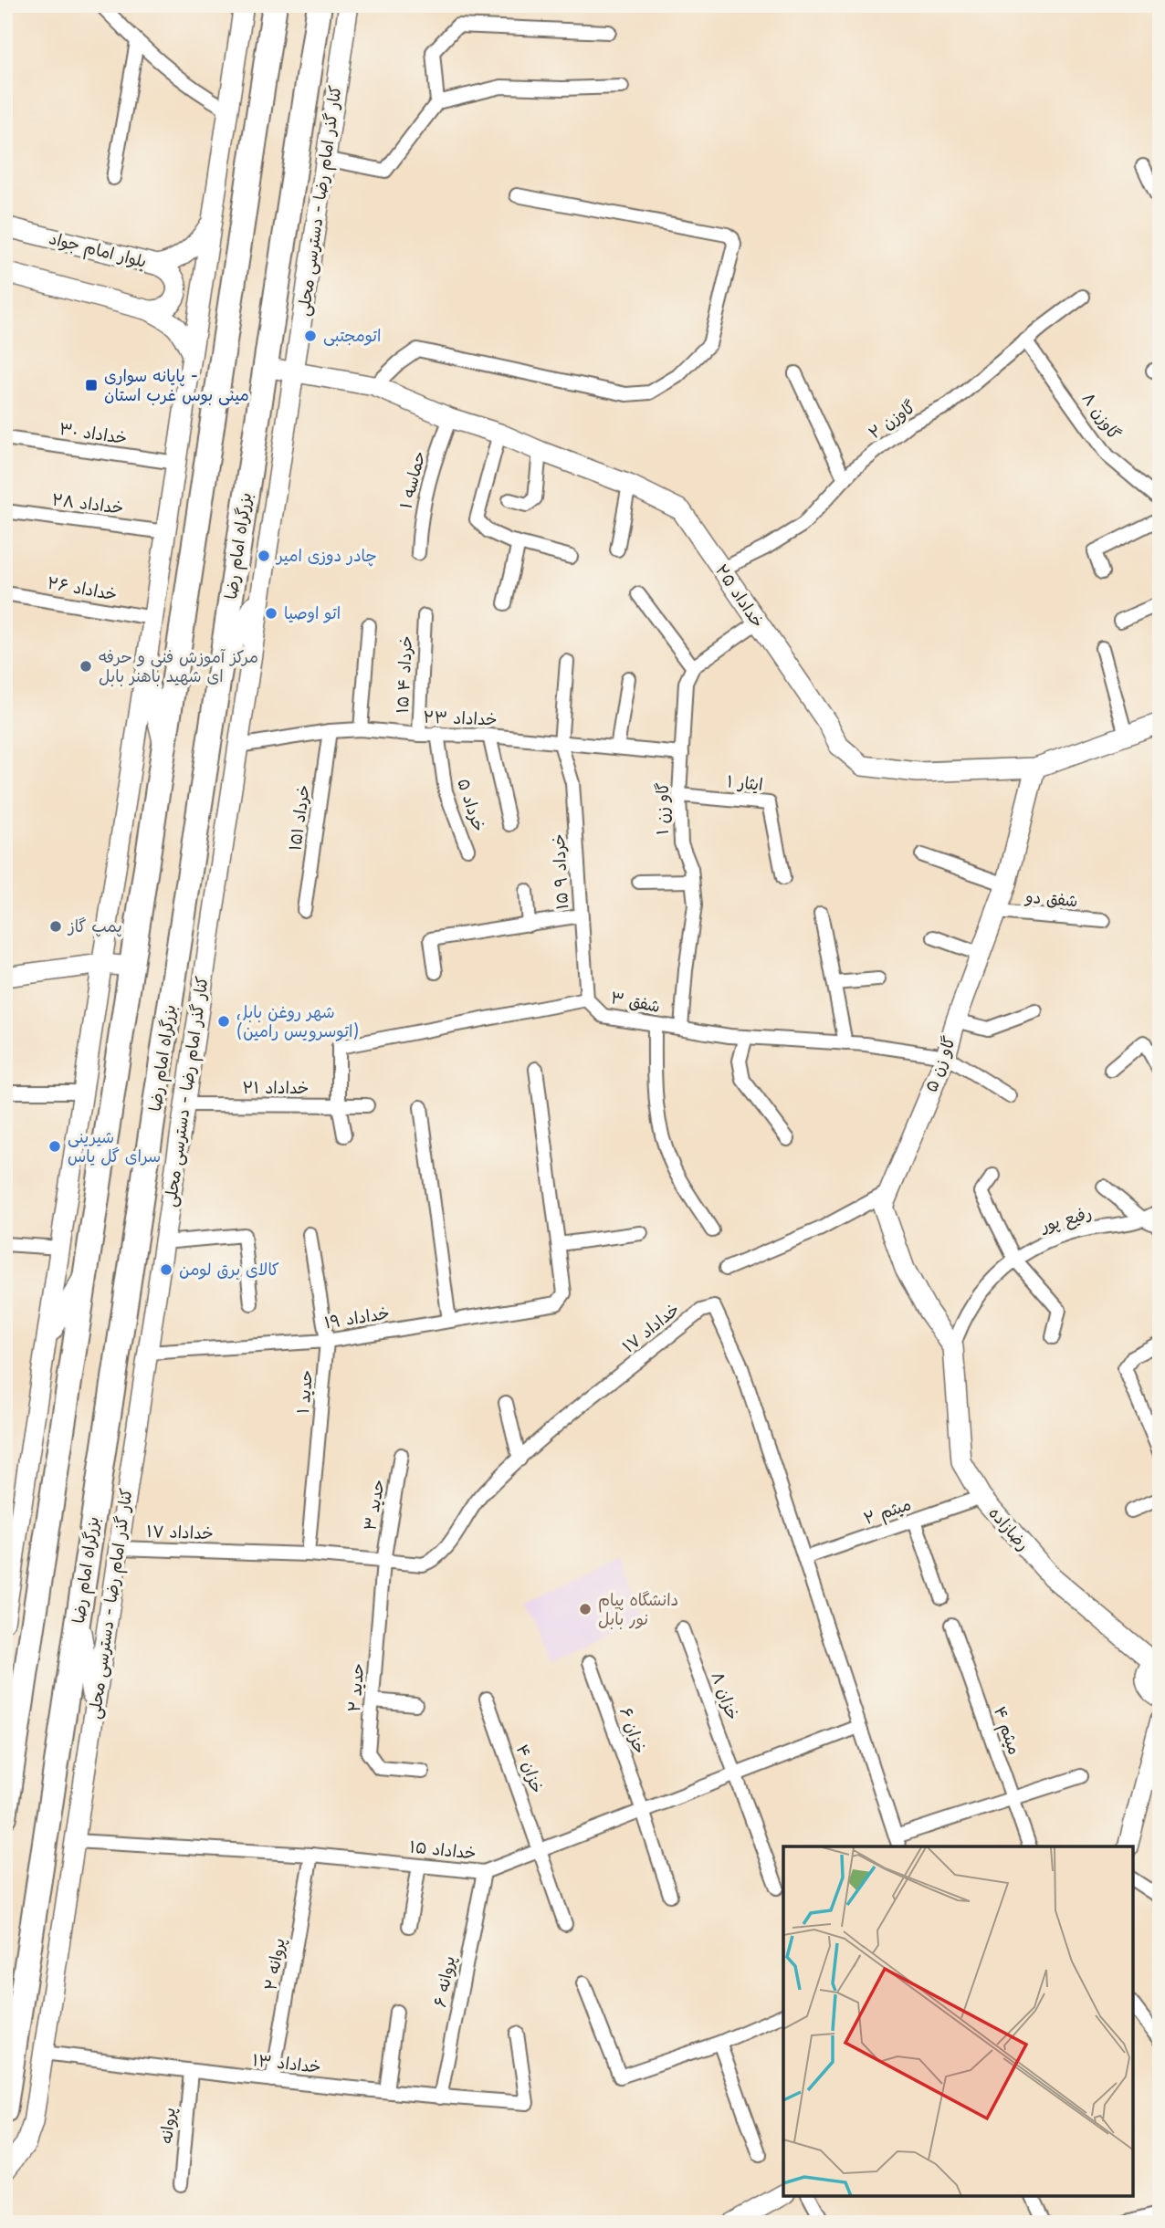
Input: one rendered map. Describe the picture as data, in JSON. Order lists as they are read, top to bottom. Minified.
{"streets":{"highway":["بزرگراه امام رضا"],"main road":["کنار گذر امام رضا - دسترسی محلی","بلوار امام جواد","خداداد ۲۵","گاو زن ۵","رضازاده"],"street":["گاوزن ۸","گاوزن ۲","خداداد ۳۰","حماسه ۱","خداداد ۲۸","خداداد ۲۶","۱۵ خرداد ۴","خداداد ۲۳","ایثار ۱","خرداد ۵","گاو زن ۱","۱۵خرداد ۱","۱۵ خرداد ۹","شفق دو","شفق ۳","خداداد ۲۱","رفیع پور","خداداد ۱۹","خداداد ۱۷","حدید ۱","حدید ۳","میثم ۲","حدید ۲","خزان ۸","خزان ۶","میثم ۴","خزان ۴","خداداد ۱۵","پروانه ۲","پروانه ۶","خداداد ۱۳","پروانه"]},"crossings":[["کنار گذر امام رضا - دسترسی محلی","خداداد ۲۵"],["کنار گذر امام رضا - دسترسی محلی","خداداد ۲۳"],["کنار گذر امام رضا - دسترسی محلی","خداداد ۲۱"],["کنار گذر امام رضا - دسترسی محلی","خداداد ۱۹"],["کنار گذر امام رضا - دسترسی محلی","خداداد ۱۷"],["کنار گذر امام رضا - دسترسی محلی","خداداد ۱۵"],["کنار گذر امام رضا - دسترسی محلی","خداداد ۱۳"],["گاوزن ۸","گاوزن ۲"],["گاوزن ۲","خداداد ۲۵"],["حماسه ۱","خداداد ۲۵"],["بزرگراه امام رضا","خداداد ۲۵"],["خداداد ۲۵","گاو زن ۵"],["۱۵ خرداد ۴","خداداد ۲۳"],["خداداد ۲۳","خرداد ۵"],["خداداد ۲۳","گاو زن ۱"],["خداداد ۲۳","۱۵خرداد ۱"],["خداداد ۲۳","۱۵ خرداد ۹"],["ایثار ۱","گاو زن ۱"],["گاو زن ۱","شفق ۳"],["۱۵ خرداد ۹","شفق ۳"],["شفق دو","گاو زن ۵"],["شفق ۳","گاو زن ۵"],["شفق ۳","خداداد ۲۱"],["گاو زن ۵","رفیع پور"],["گاو زن ۵","رضازاده"],["رفیع پور","رضازاده"],["خداداد ۱۹","حدید ۱"],["خداداد ۱۷","حدید ۱"],["خداداد ۱۷","حدید ۳"],["خداداد ۱۷","میثم ۲"],["خداداد ۱۷","حدید ۲"],["خداداد ۱۷","خداداد ۱۵"],["حدید ۳","حدید ۲"],["میثم ۲","رضازاده"],["خزان ۸","خداداد ۱۵"],["خزان ۶","خداداد ۱۵"],["خزان ۴","خداداد ۱۵"],["خداداد ۱۵","پروانه ۲"],["خداداد ۱۵","پروانه ۶"],["پروانه ۲","خداداد ۱۳"],["پروانه ۶","خداداد ۱۳"],["خداداد ۱۳","پروانه"]],"places":{"other":["اتومجتبی","چادر دوزی امیر","اتو اوصیا","مرکز آموزش فنی و حرفه ای شهید باهنر بابل","پمپ گاز","شهر روغن بابل (اتوسرویس رامین)","شیرینی سرای گل یاس","کالای برق لومن","دانشگاه پیام نور بابل"],"transit":["پایانه سواری - مینی بوس غرب استان"]}}
